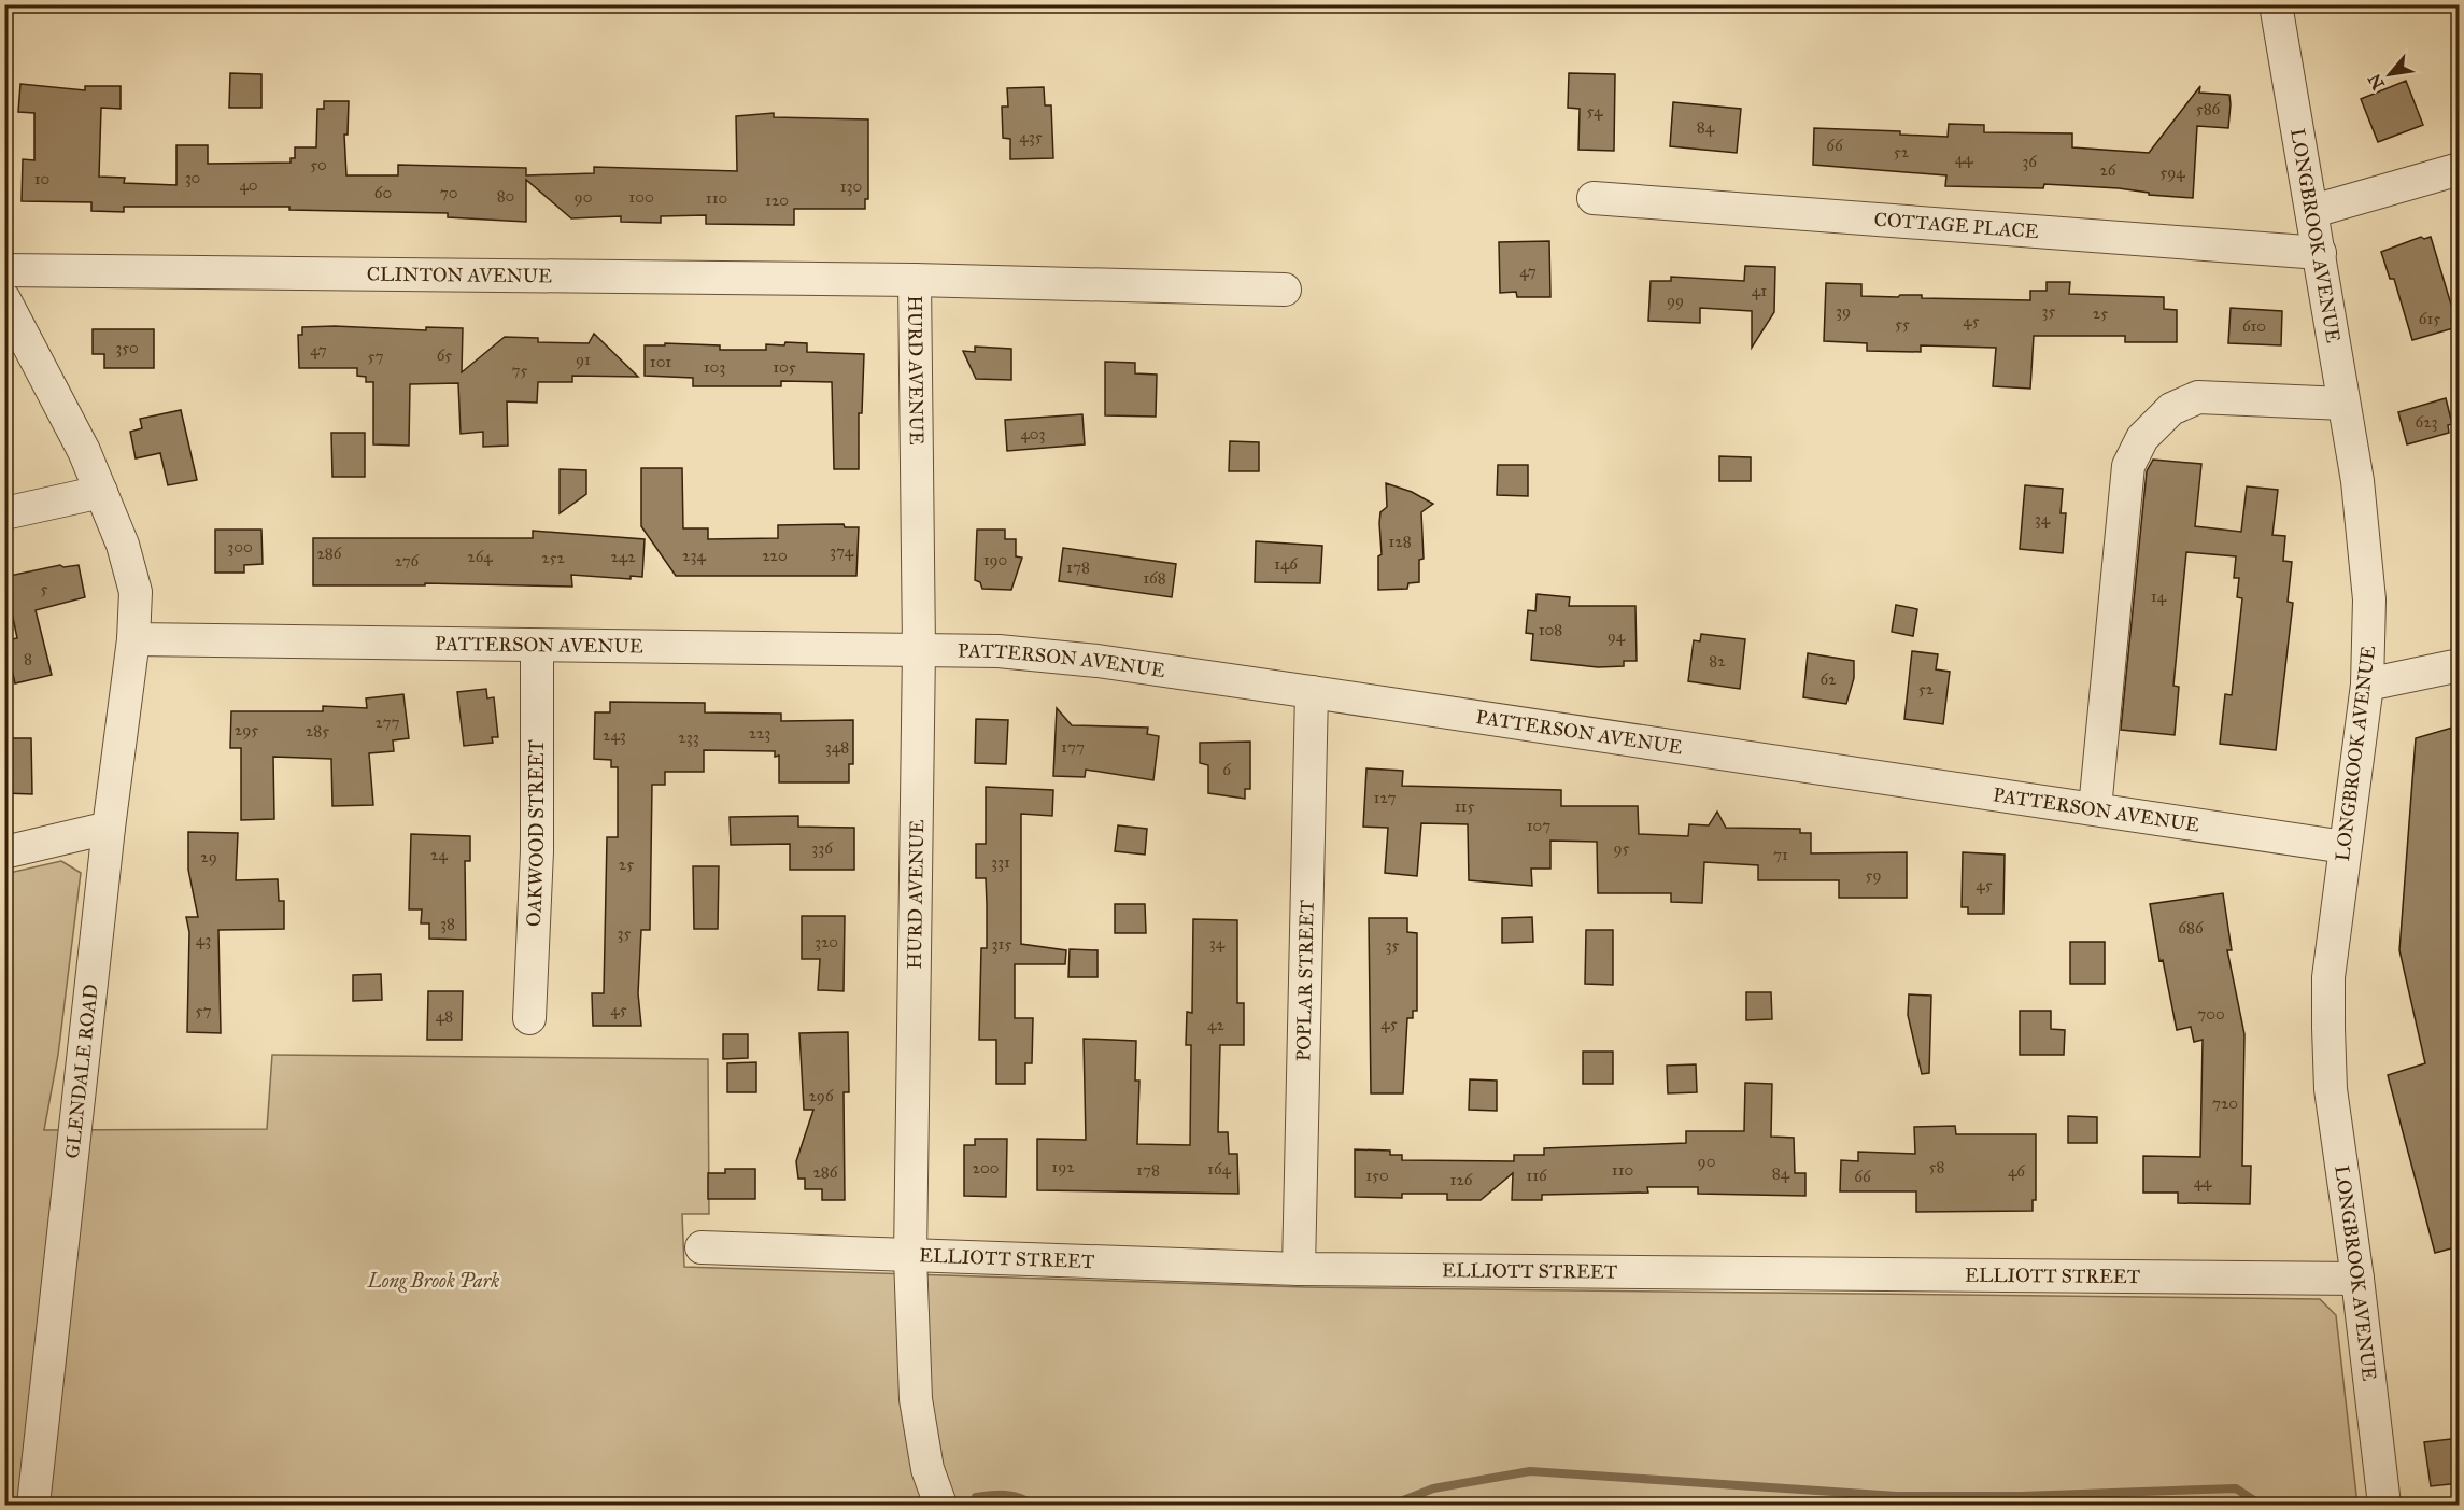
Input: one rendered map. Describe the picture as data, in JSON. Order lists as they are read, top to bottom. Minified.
{"streets":{"street":["COTTAGE PLACE","LONGBROOK AVENUE","CLINTON AVENUE","HURD AVENUE","PATTERSON AVENUE","OAKWOOD STREET","POPLAR STREET","GLENDALE ROAD","ELLIOTT STREET"]},"crossings":[["COTTAGE PLACE","LONGBROOK AVENUE"],["LONGBROOK AVENUE","PATTERSON AVENUE"],["LONGBROOK AVENUE","ELLIOTT STREET"],["CLINTON AVENUE","HURD AVENUE"],["HURD AVENUE","PATTERSON AVENUE"],["HURD AVENUE","ELLIOTT STREET"],["PATTERSON AVENUE","OAKWOOD STREET"],["PATTERSON AVENUE","POPLAR STREET"],["PATTERSON AVENUE","GLENDALE ROAD"],["POPLAR STREET","ELLIOTT STREET"]],"parks":["Long Brook Park"],"house_numbers":["586","54","84","435","66","52","44","36","50","26","594","30","10","40","130","60","70","80","90","100","110","120","47","41","99","39","35","25","615","45","55","610","350","47","65","57","91","101","103","105","75","623","403","34","128","300","374","286","234","220","264","242","252","190","276","146","178","168","5","14","108","94","8","82","62","52","277","295","285","223","243","233","348","177","6","127","115","107","336","95","24","71","29","331","25","59","45","38","686","35","43","320","34","315","35","45","57","700","48","45","42","296","720","90","192","58","200","164","178","110","46","286","84","150","116","66","126","44"],"north":"bottom left"}
